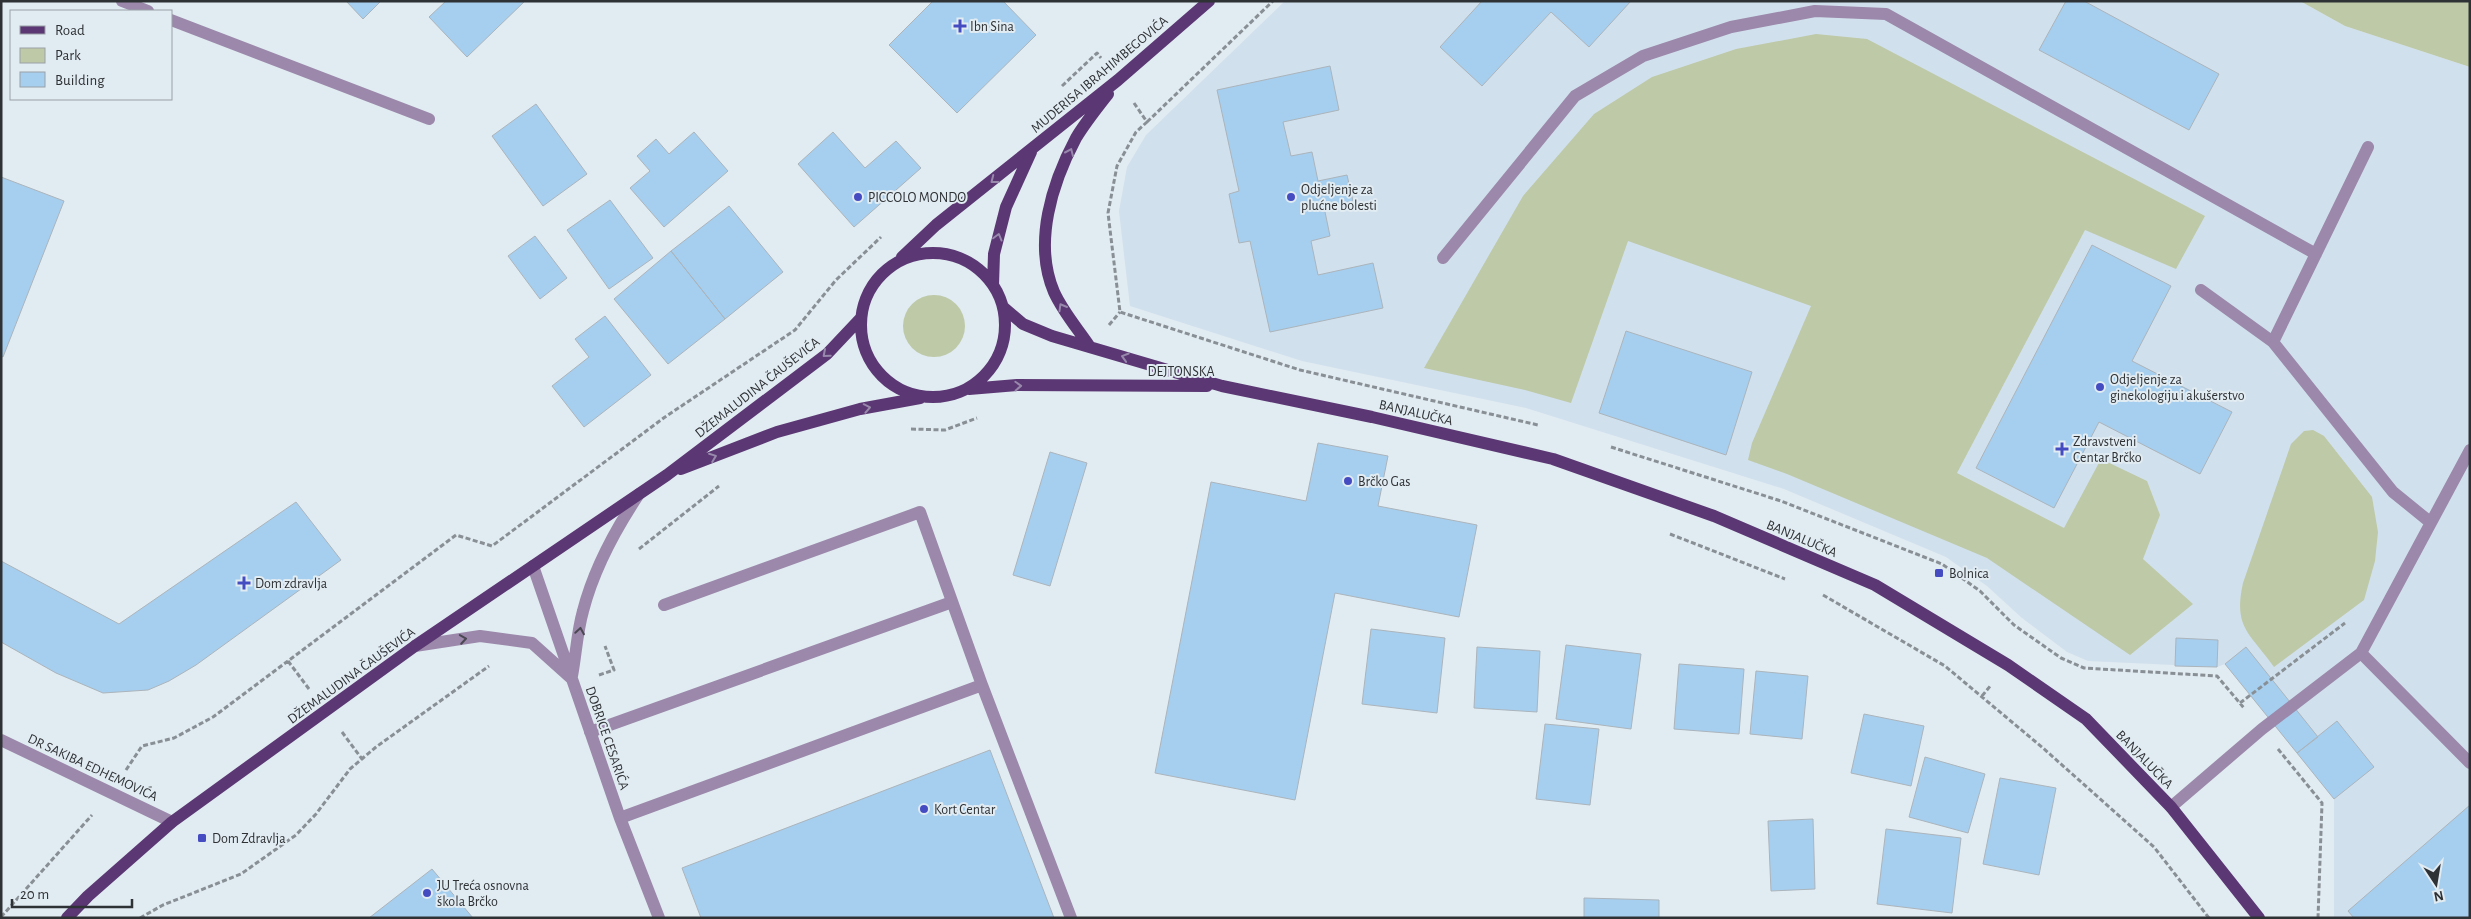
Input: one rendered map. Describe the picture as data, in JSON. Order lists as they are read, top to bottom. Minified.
{"streets":{"main road":["MUDERISA IBRAHIMBEGOVIĆA","DEJTONSKA","DŽEMALUDINA ČAUŠEVIĆA","BANJALUČKA"],"street":["DOBRICE CESARIĆA","DR SAKIBA EDHEMOVIĆA"]},"crossings":[["MUDERISA IBRAHIMBEGOVIĆA","DEJTONSKA"],["MUDERISA IBRAHIMBEGOVIĆA","DŽEMALUDINA ČAUŠEVIĆA"],["DEJTONSKA","DŽEMALUDINA ČAUŠEVIĆA"],["DEJTONSKA","BANJALUČKA"],["DŽEMALUDINA ČAUŠEVIĆA","DOBRICE CESARIĆA"],["DŽEMALUDINA ČAUŠEVIĆA","DR SAKIBA EDHEMOVIĆA"]],"places":{"health":["Ibn Sina","Zdravstveni Centar Brčko","Dom zdravlja"],"other":["PICCOLO MONDO","Odjeljenje za plućne bolesti","Odjeljenje za ginekologiju i akušerstvo","Brčko Gas","Kort Centar","JU Treća osnovna škola Brčko"],"transit":["Bolnica","Dom Zdravlja"]},"legend":["Road","Park","Building"],"scale_bar":"20 m","north":"bottom"}
